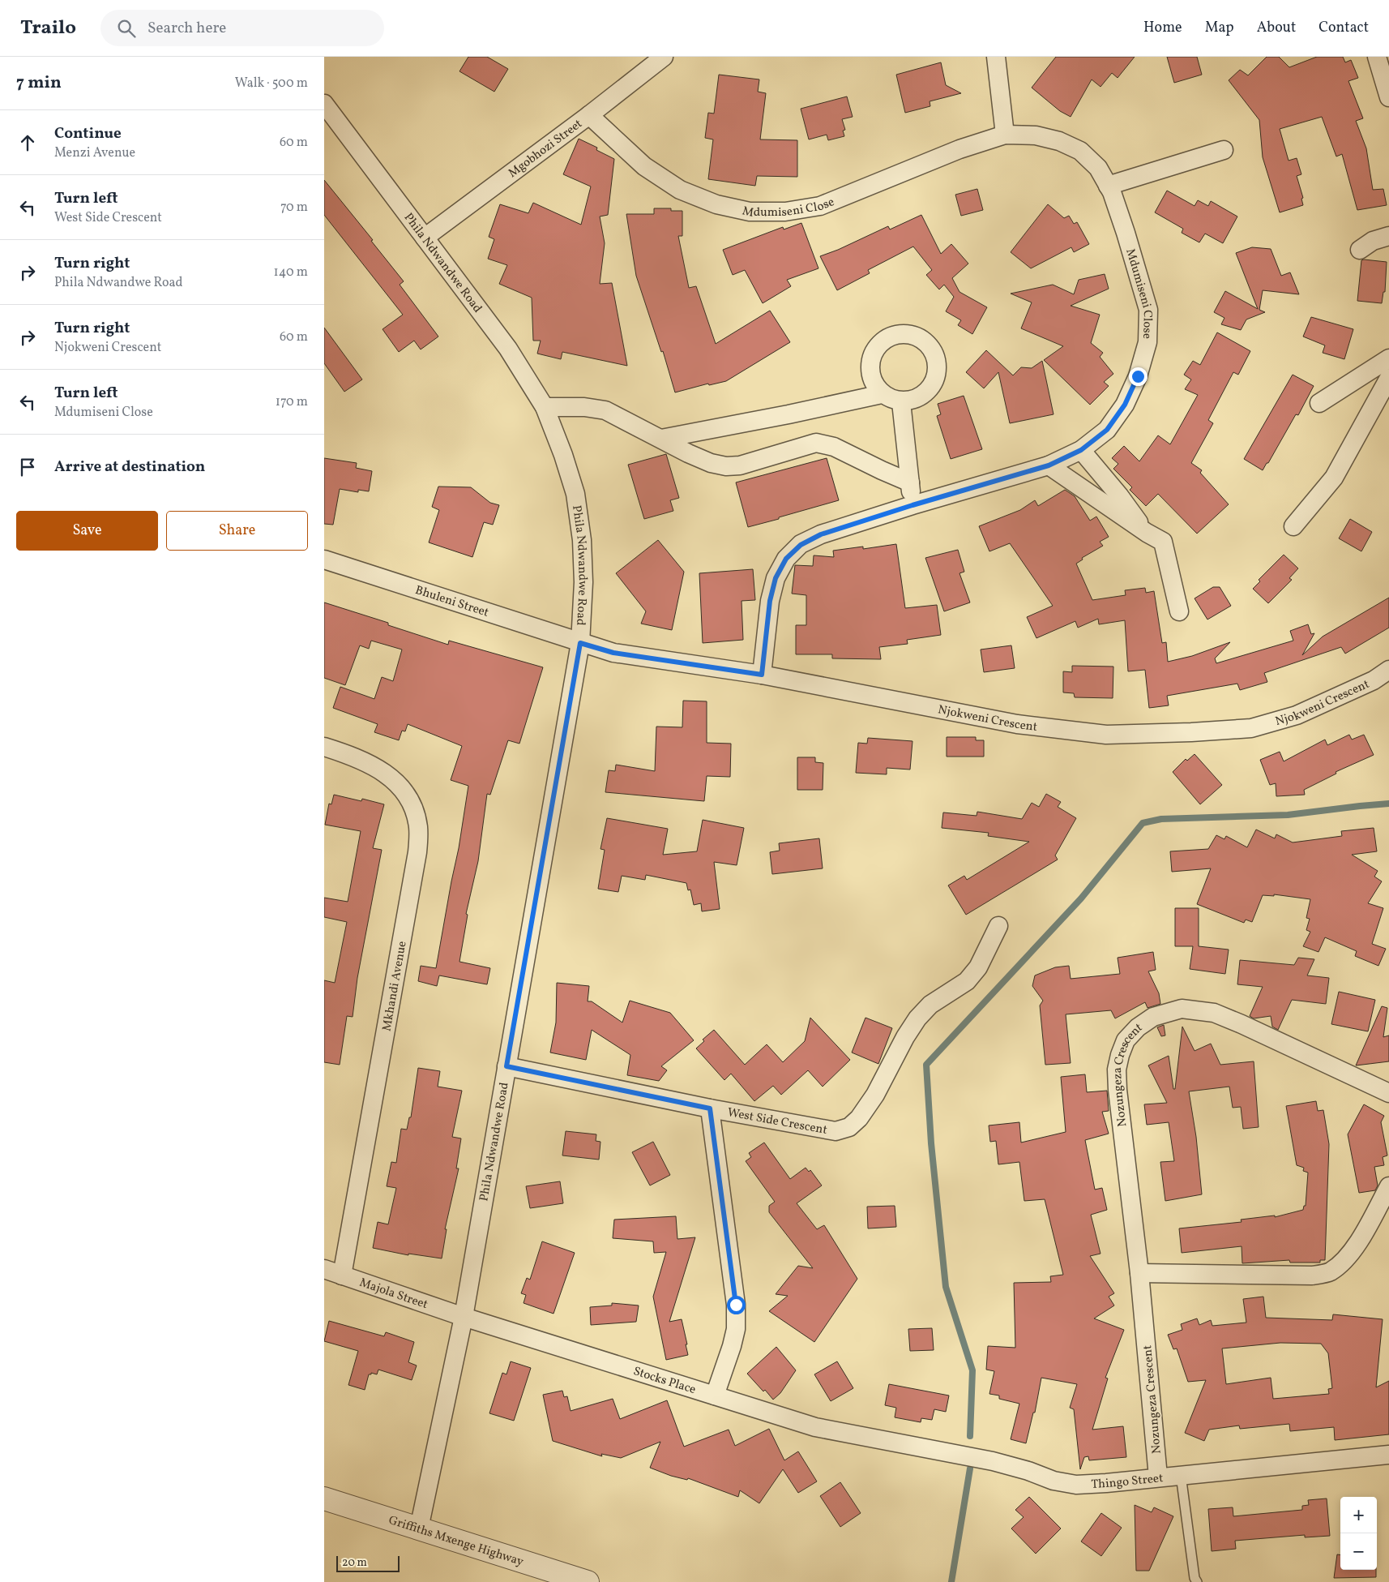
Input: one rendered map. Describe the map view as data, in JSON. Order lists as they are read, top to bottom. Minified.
{"streets":{"street":["Mgobhozi Street","Mdumiseni Close","Phila Ndwandwe Road","Bhuleni Street","Njokweni Crescent","Mkhandi Avenue","Nozungeza Crescent","West Side Crescent","Majola Street","Stocks Place","Thingo Street","Griffiths Mxenge Highway"]},"crossings":[["Mgobhozi Street","Mdumiseni Close"],["Mgobhozi Street","Phila Ndwandwe Road"],["Mdumiseni Close","Njokweni Crescent"],["Phila Ndwandwe Road","Bhuleni Street"],["Phila Ndwandwe Road","Njokweni Crescent"],["Phila Ndwandwe Road","West Side Crescent"],["Phila Ndwandwe Road","Majola Street"],["Phila Ndwandwe Road","Stocks Place"],["Phila Ndwandwe Road","Griffiths Mxenge Highway"],["Bhuleni Street","Njokweni Crescent"],["Mkhandi Avenue","Majola Street"],["Nozungeza Crescent","Thingo Street"],["Majola Street","Stocks Place"],["Stocks Place","Thingo Street"]],"scale_bar":"20 m","page":{"header":"Trailo","search":"Search here","nav":["Home","Map","About","Contact"],"heading":["7 min","Walk · 500 m"],"list":[["Continue","Menzi Avenue","60 m"],["Turn left","West Side Crescent","70 m"],["Turn right","Phila Ndwandwe Road","140 m"],["Turn right","Njokweni Crescent","60 m"],["Turn left","Mdumiseni Close","170 m"],"Arrive at destination"],"buttons":["Save","Share"],"map_buttons":["+","−"],"scale":"20 m"}}
